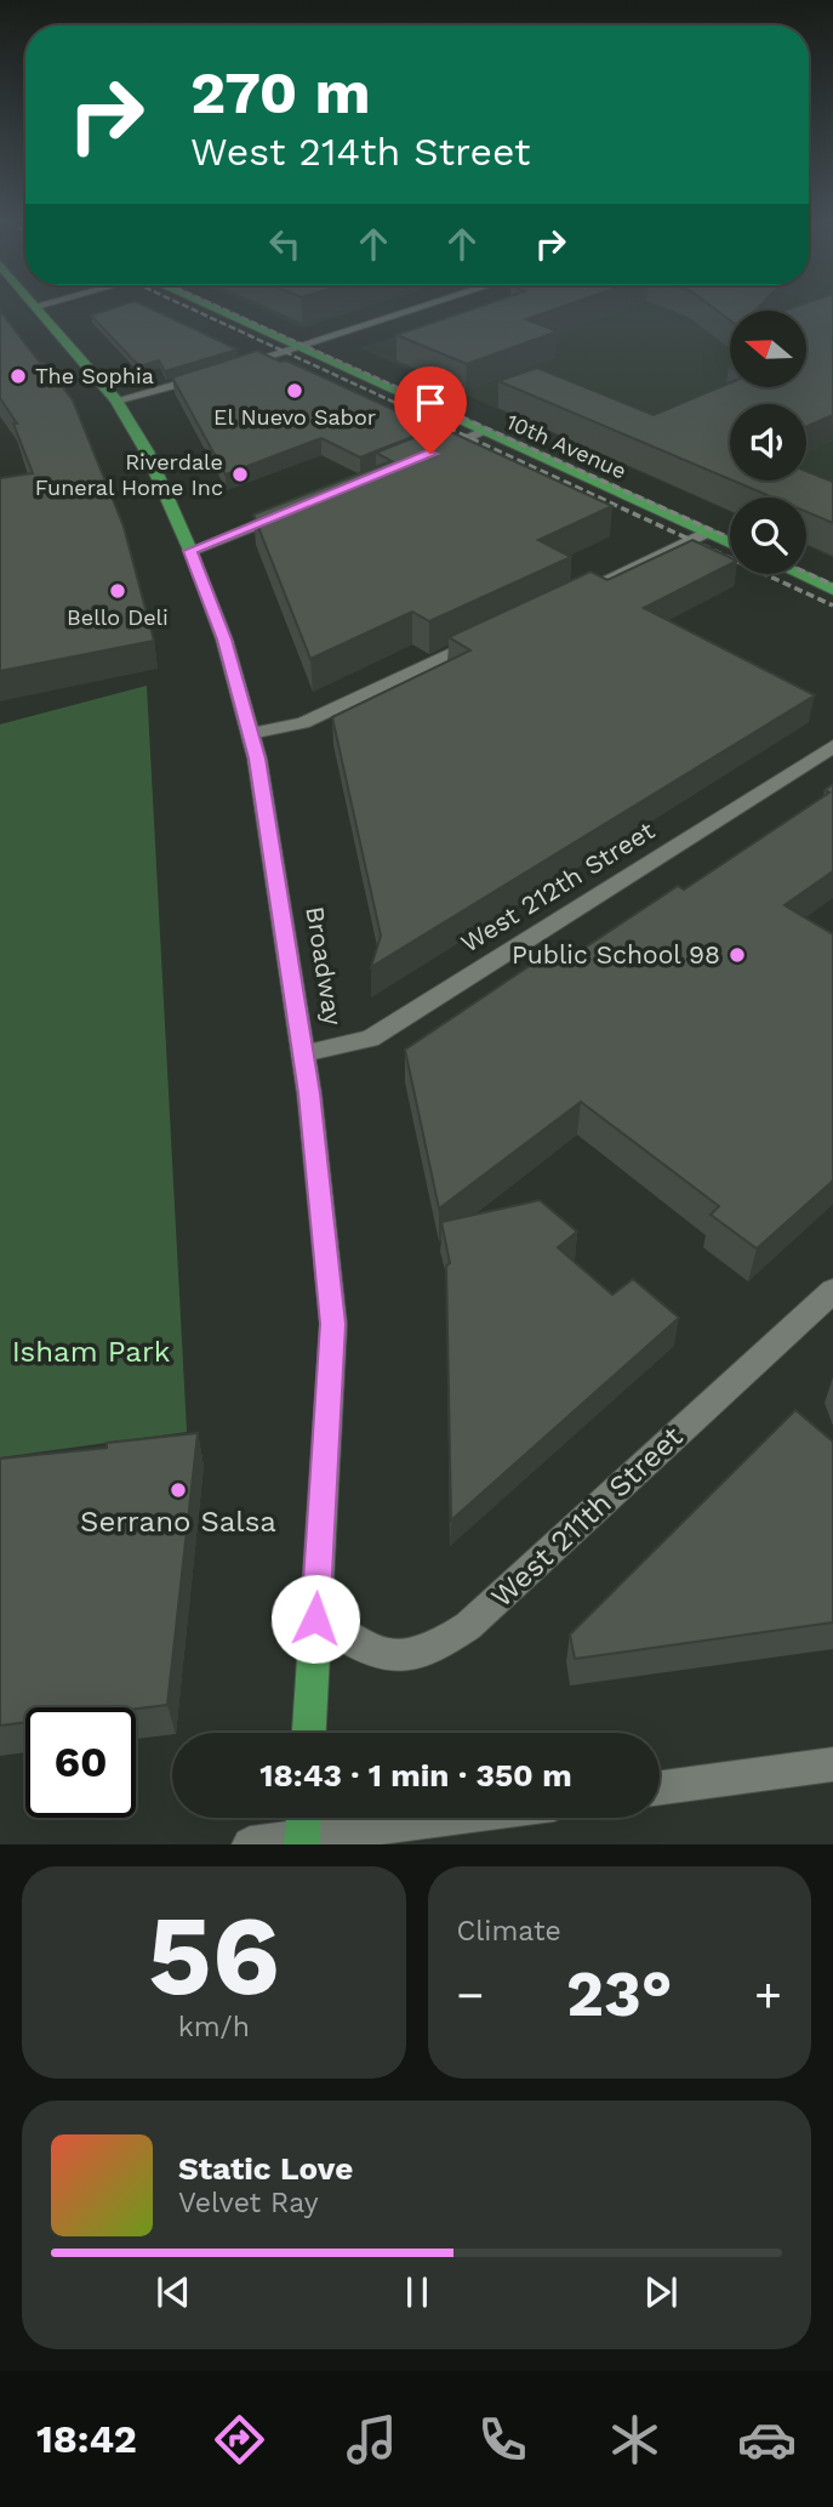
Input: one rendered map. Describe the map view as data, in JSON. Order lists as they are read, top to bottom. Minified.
{"streets":{"main road":["10th Avenue","Broadway"],"street":["West 212th Street","West 211th Street"]},"crossings":[["West 212th Street","Broadway"],["Broadway","West 211th Street"]],"parks":["Isham Park"],"places":["The Sophia","El Nuevo Sabor","Riverdale Funeral Home Inc","Bello Deli","Public School 98","Serrano Salsa"],"north":"left","page":{"turn":["270 m","West 214th Street"],"limit":"60","trip":"18:43 · 1 min · 350 m","tile":[["56","km/h"],"Climate"],"heat":["−","23°","+"],"song":["Static Love","Velvet Ray"],"tabs":"18:42"}}
